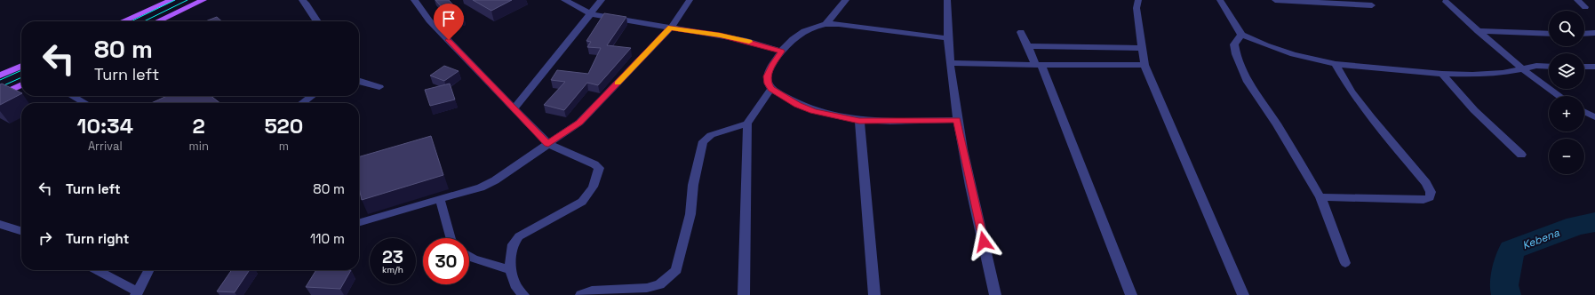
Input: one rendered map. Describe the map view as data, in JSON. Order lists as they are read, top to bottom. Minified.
{"water":["Kebena"],"page":{"map_buttons":["+","−"],"turn":["80 m","Turn left"],"eta":["10:34","Arrival","2","min","520","m"],"list":[{"name":"Turn left","value":"80 m"},{"name":"Turn right","value":"110 m"}],"speed":"23 km/h","limit":"30"}}
